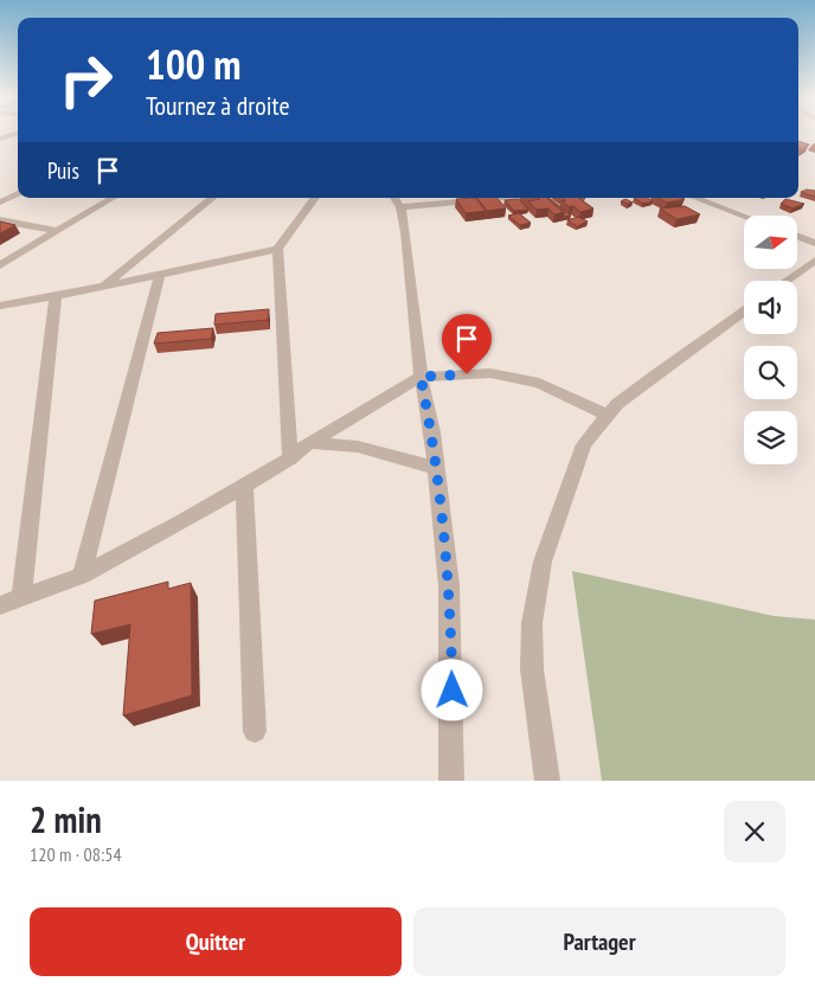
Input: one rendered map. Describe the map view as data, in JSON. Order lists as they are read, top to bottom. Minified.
{"north":"right","page":{"turn":["100 m","Tournez à droite"],"then":"Puis","heading":["2 min","120 m · 08:54"],"buttons":["Quitter","Partager"]}}
